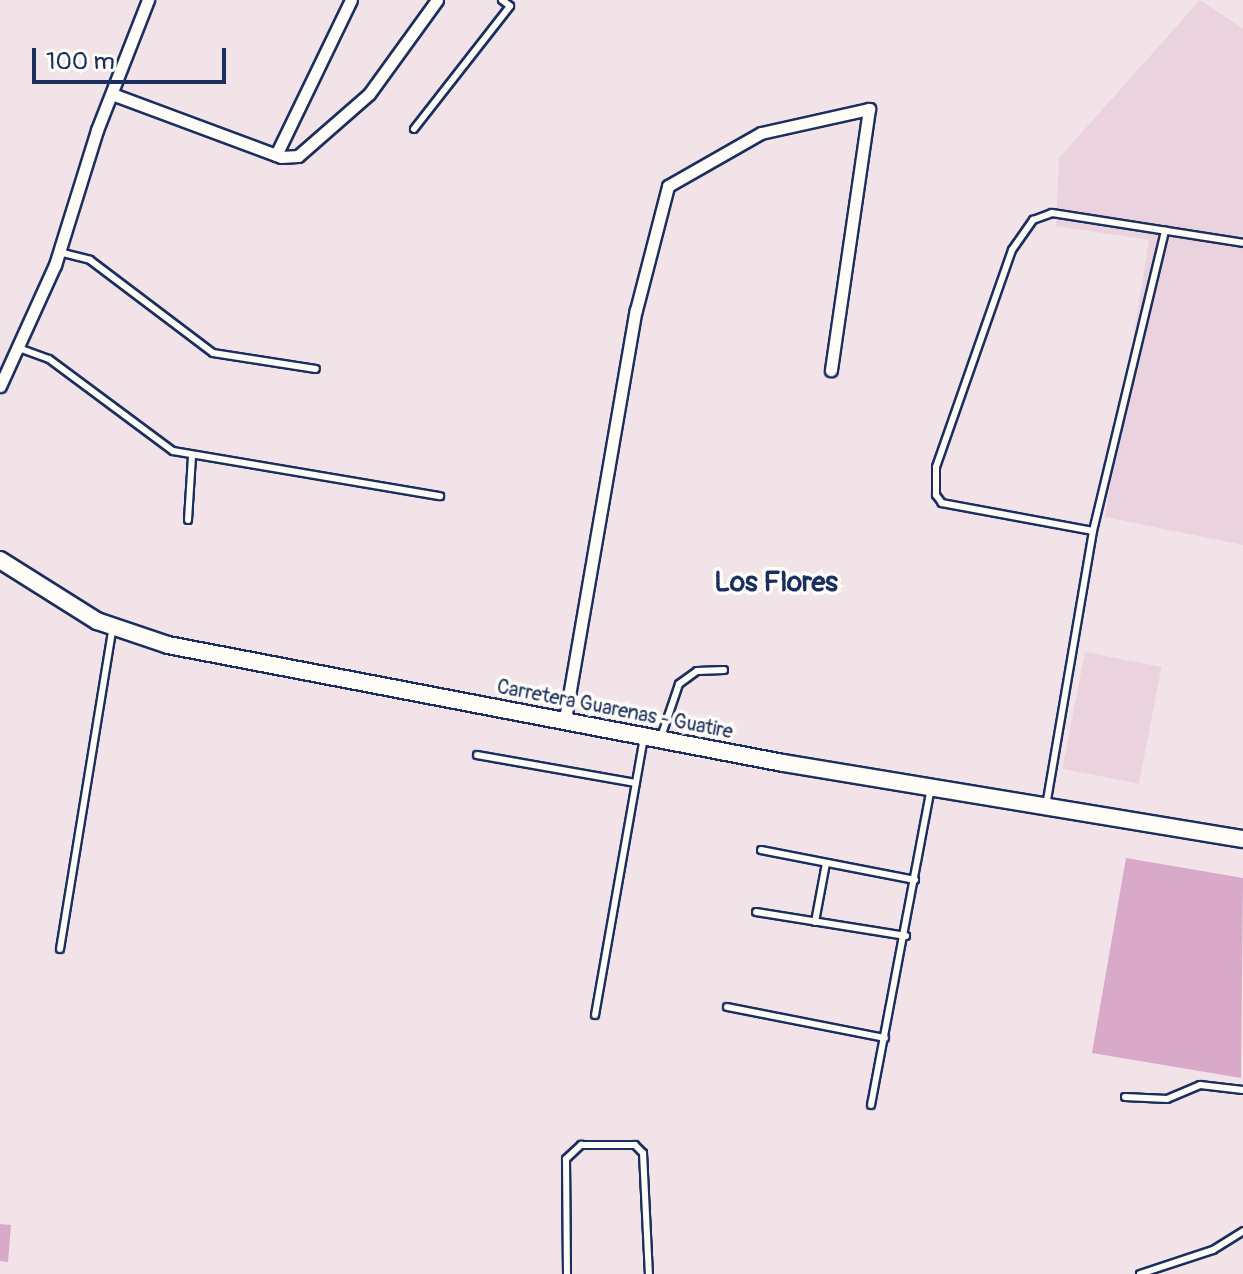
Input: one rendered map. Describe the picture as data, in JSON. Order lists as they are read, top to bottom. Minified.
{"streets":{"main road":["Carretera Guarenas - Guatire"]},"districts":["Los Flores"],"scale_bar":"100 m"}
